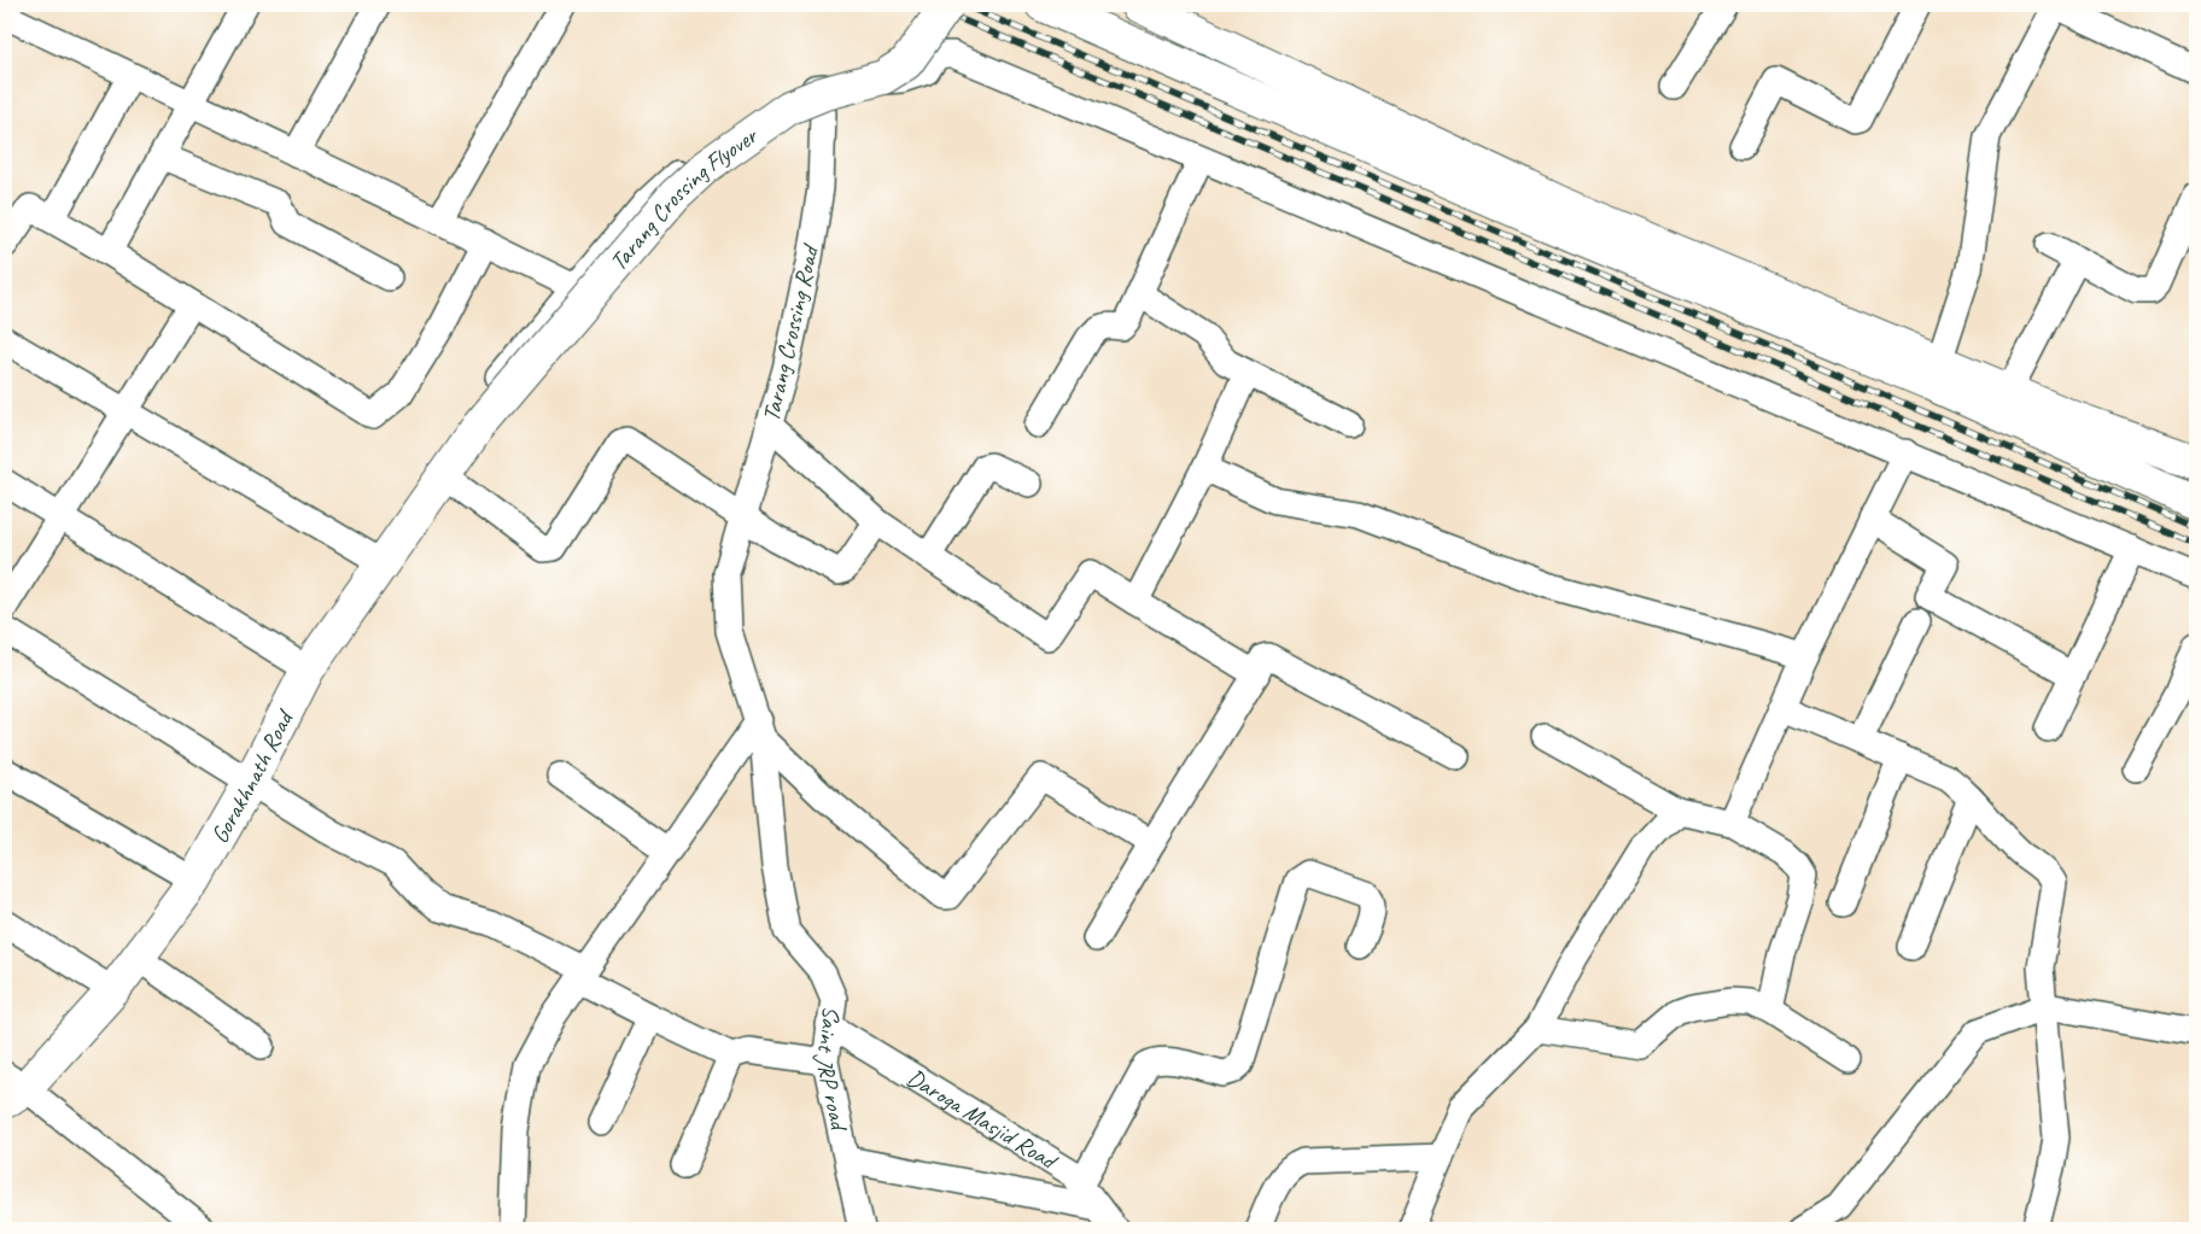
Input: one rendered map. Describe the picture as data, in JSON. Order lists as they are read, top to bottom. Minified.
{"streets":{"main road":["Tarang Crossing Flyover","Gorakhnath Road"],"street":["Tarang Crossing Road","Saint JRP road","Daroga Masjid Road"]},"crossings":[["Tarang Crossing Flyover","Gorakhnath Road"],["Tarang Crossing Road","Saint JRP road"],["Saint JRP road","Daroga Masjid Road"]]}
